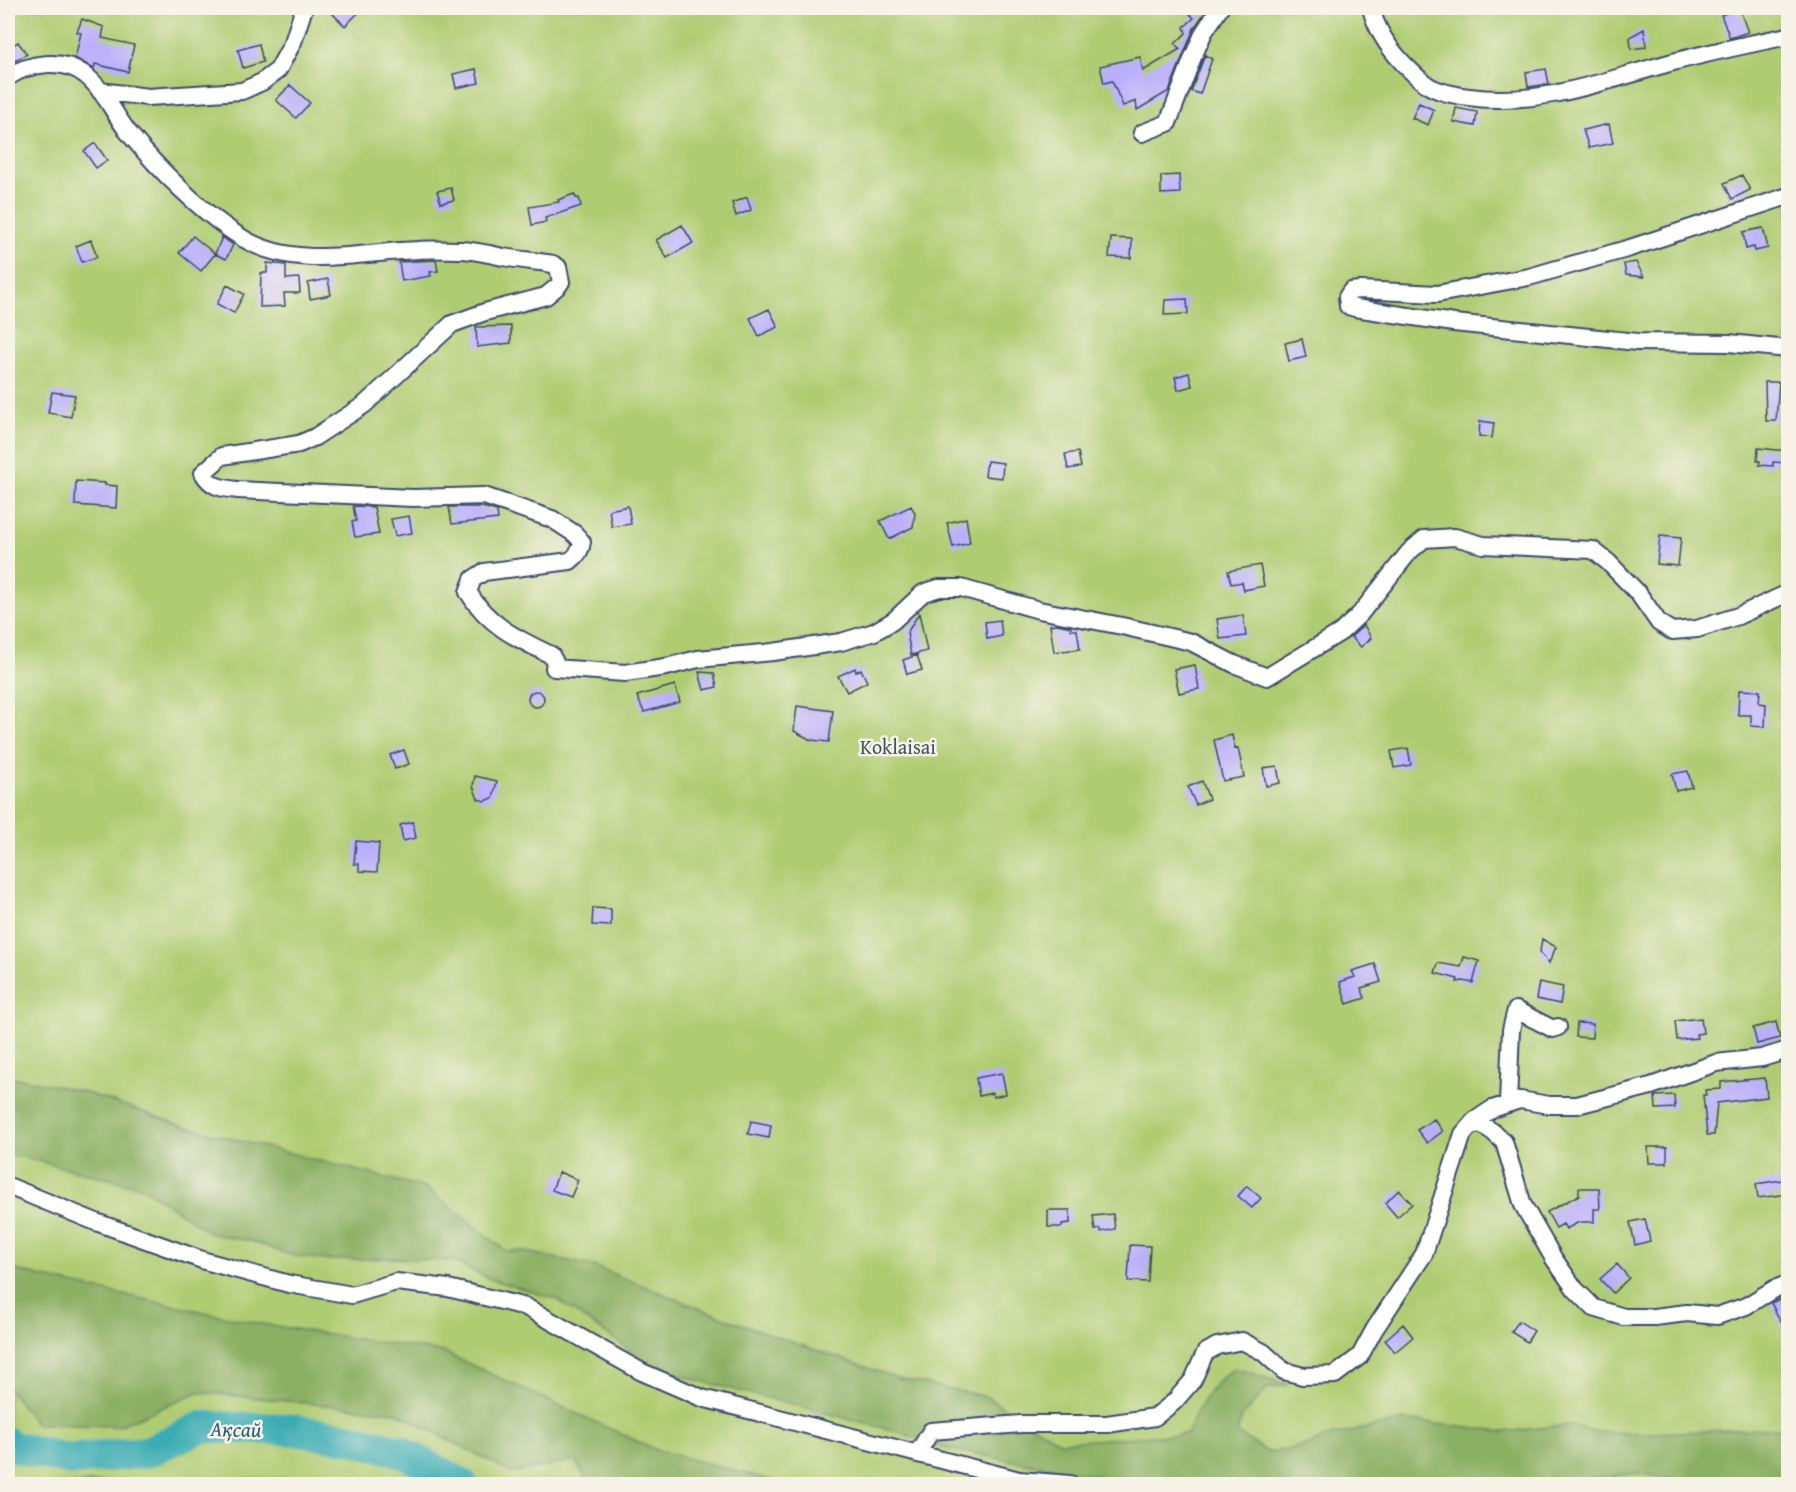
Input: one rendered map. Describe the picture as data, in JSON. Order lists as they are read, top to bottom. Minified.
{"water":["Ақсай"],"parks":["Koklaisai"]}
